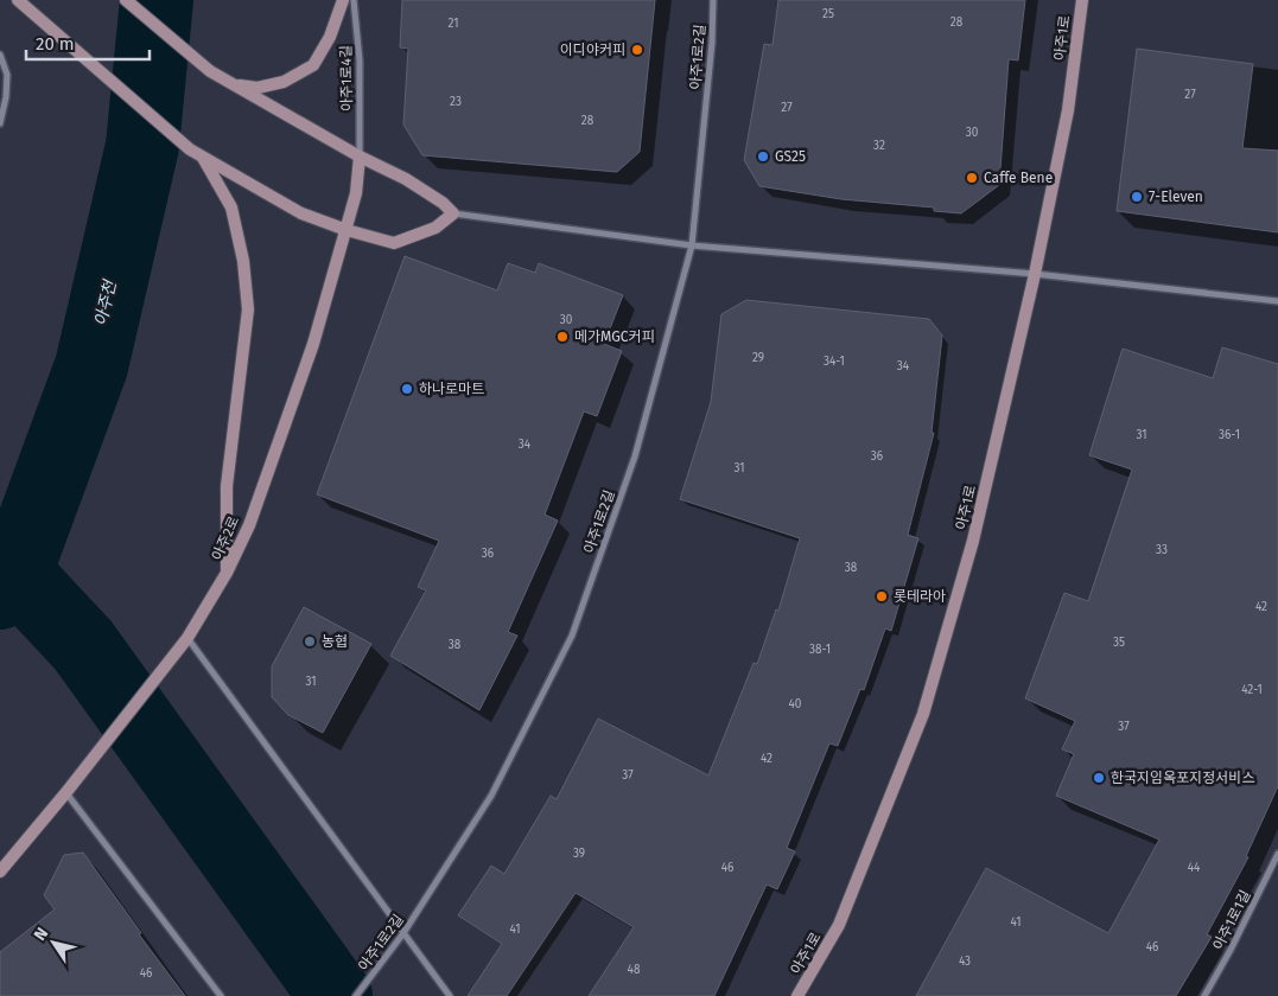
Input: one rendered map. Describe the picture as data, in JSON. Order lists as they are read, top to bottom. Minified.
{"streets":{"street":["아주1로","아주1로2길","아주1로4길","아주2로","아주1로1길"]},"crossings":[["아주1로4길","아주2로"]],"water":["아주천"],"places":["이디야커피","GS25","Caffe Bene","7-Eleven","메가MGC커피","하나로마트","롯테라아","농협","한국지임옥포지정서비스"],"house_numbers":["25","28","21","27","23","27","28","30","32","30","29","34-1","34","31","36-1","34","36","31","33","36","38","42","35","38","38-1","31","42-1","40","37","42","37","39","46","44","41","41","46","43","48","46"],"scale_bar":"20 m","north":"top left"}
